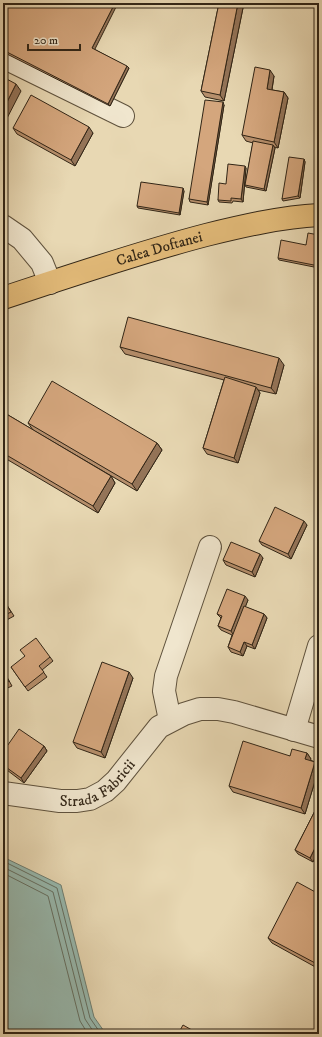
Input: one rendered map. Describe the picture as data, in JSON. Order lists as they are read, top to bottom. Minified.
{"streets":{"main road":["Calea Doftanei"],"street":["Strada Fabricii"]},"scale_bar":"20 m"}
